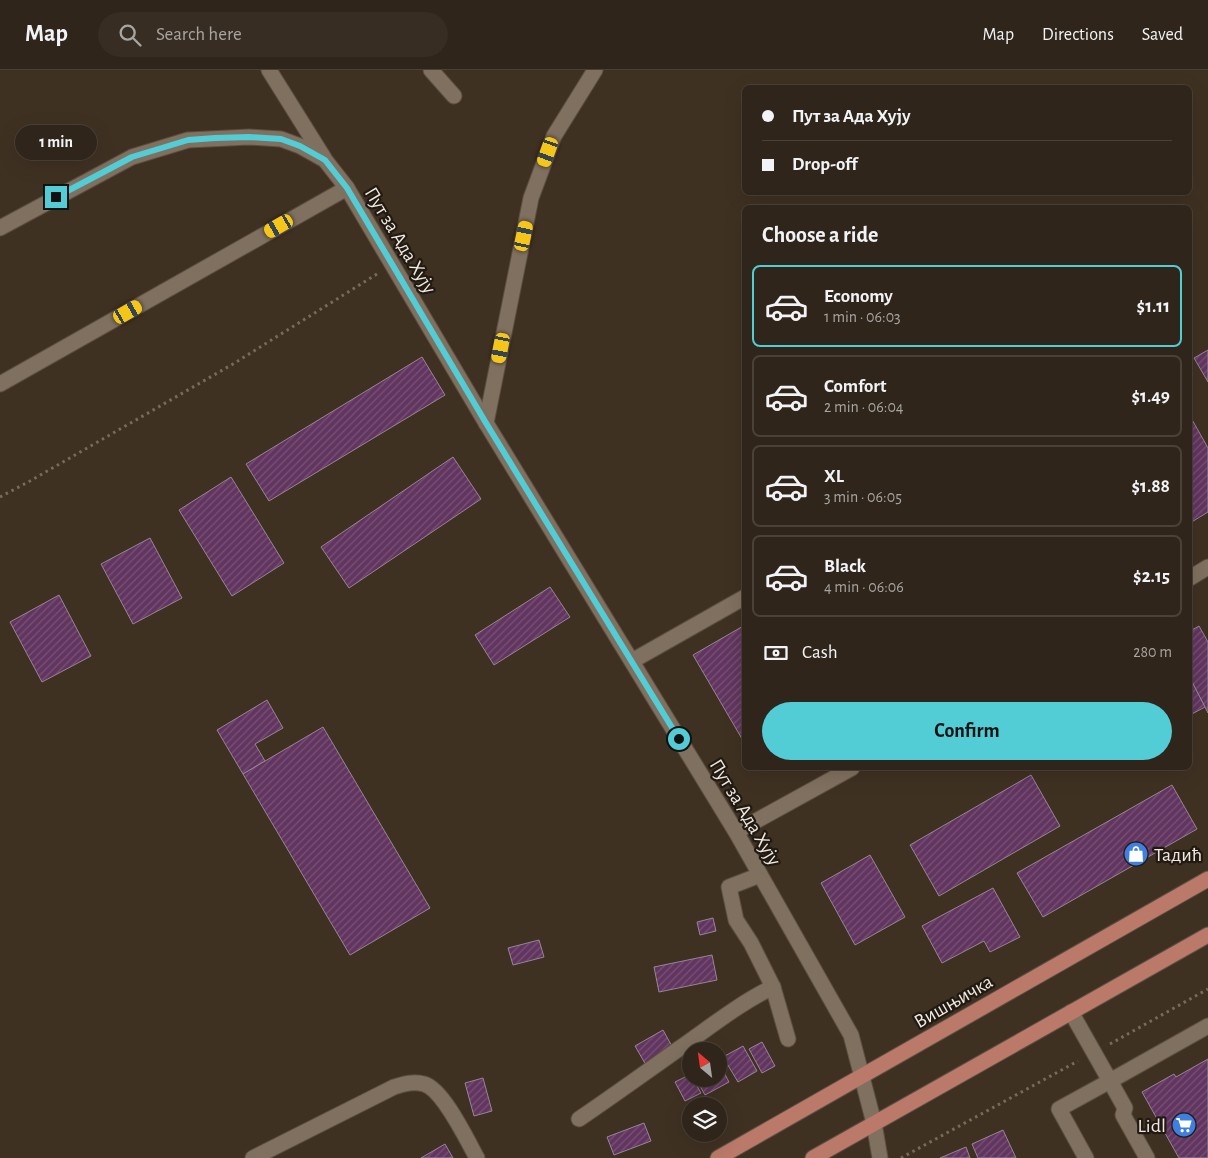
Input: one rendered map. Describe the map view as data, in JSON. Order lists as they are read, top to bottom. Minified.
{"streets":{"main road":["Вишњичка"],"lane":["Пут за Ада Хују"]},"crossings":[["Пут за Ада Хују","Вишњичка"]],"places":{"shop":["Тадић"],"supermarket":["Lidl"]},"north":"top left","page":{"header":"Map","search":"Search here","nav":["Map","Directions","Saved"],"banner":["Пут за Ада Хују","Drop-off"],"bubble":"1 min","heading":"Choose a ride","list":[{"name":"Economy","note":"1 min · 06:03","value":"$1.11"},{"name":"Comfort","note":"2 min · 06:04","value":"$1.49"},{"name":"XL","note":"3 min · 06:05","value":"$1.88"},{"name":"Black","note":"4 min · 06:06","value":"$2.15"}],"pay":["Cash","280 m"],"buttons":"Confirm"}}
